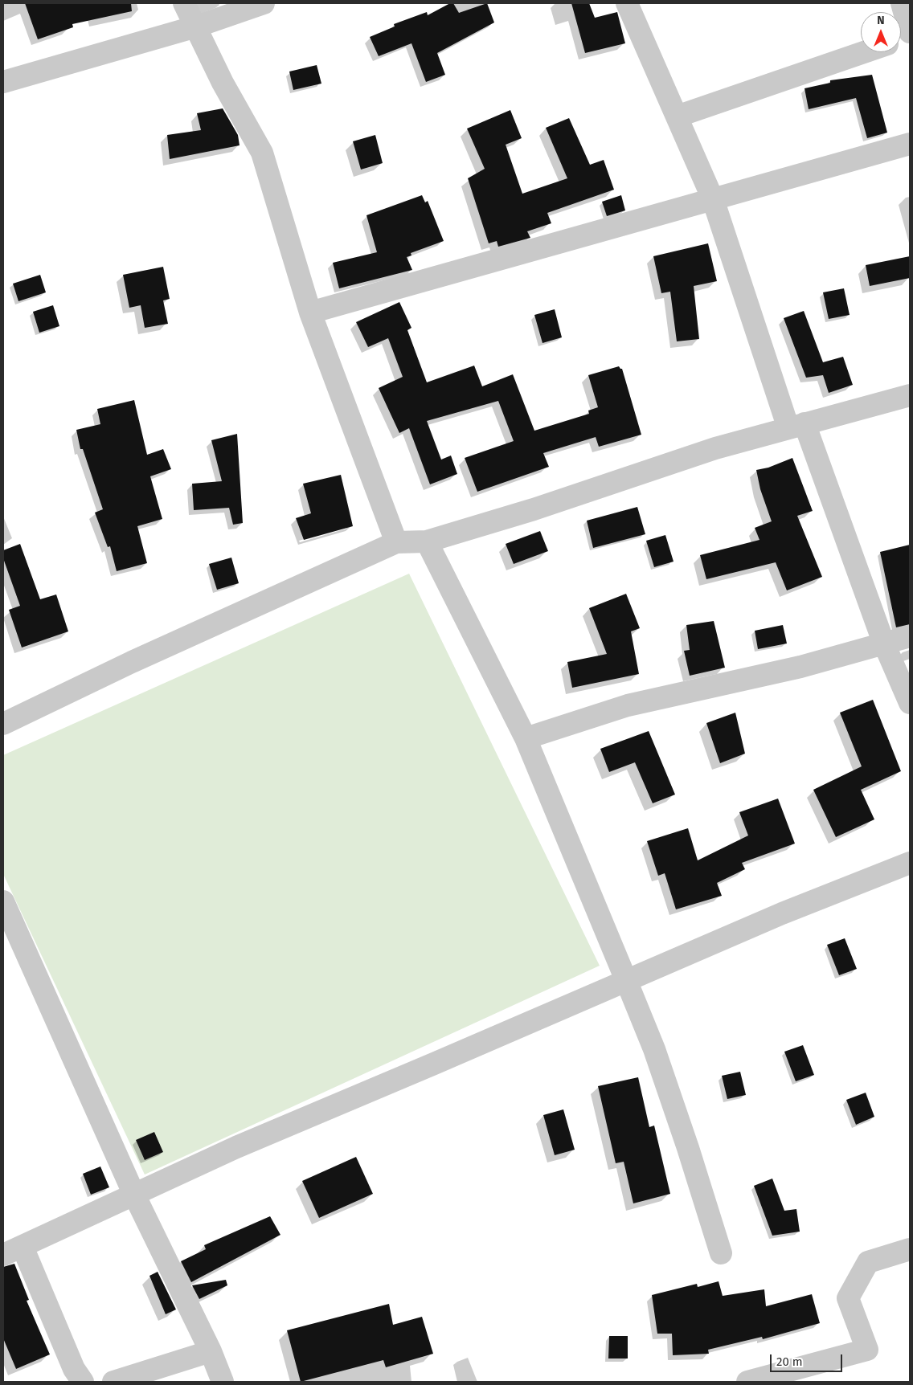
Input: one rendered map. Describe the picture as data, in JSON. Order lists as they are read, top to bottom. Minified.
{"scale_bar":"20 m","north":"top"}
